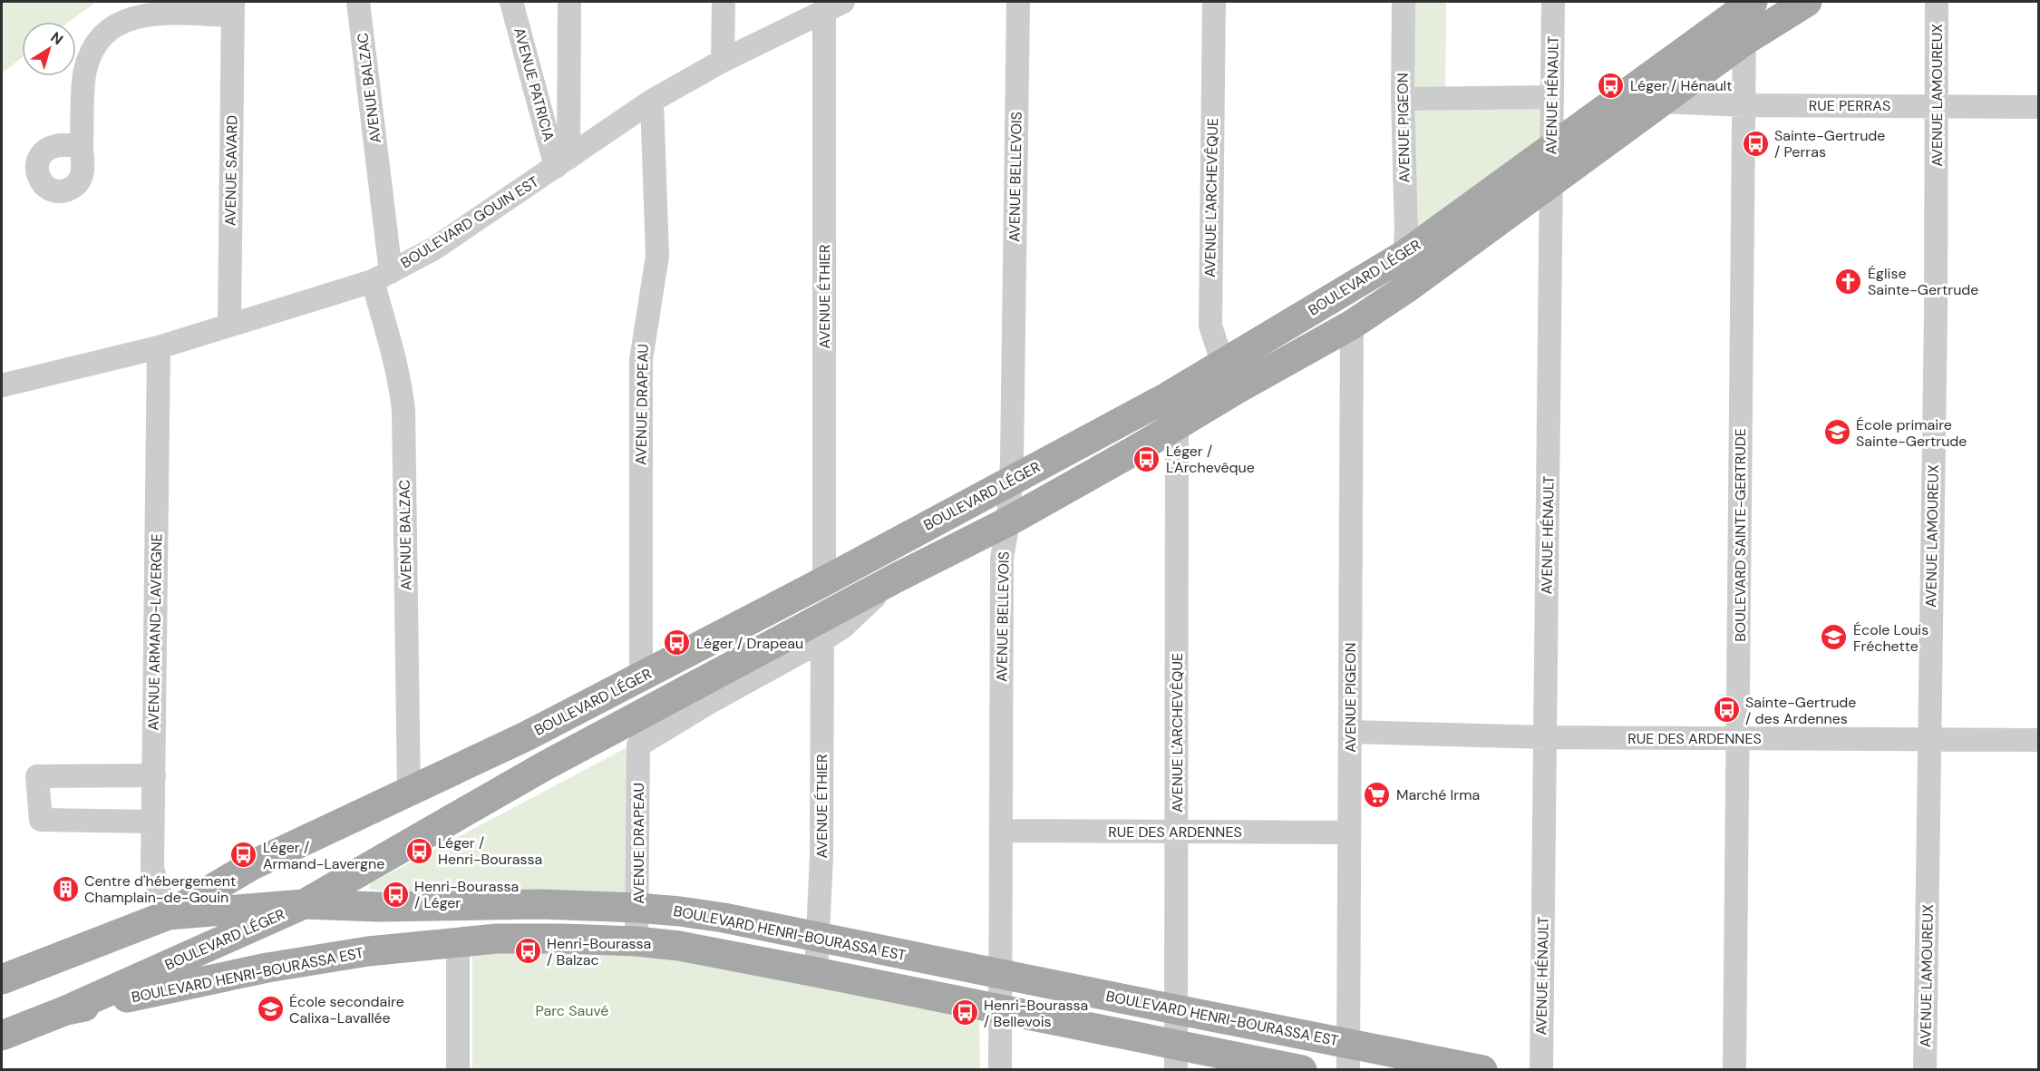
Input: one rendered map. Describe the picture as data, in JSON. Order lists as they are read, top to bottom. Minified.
{"streets":{"main road":["BOULEVARD LÉGER","BOULEVARD HENRI-BOURASSA EST"],"street":["AVENUE PATRICIA","AVENUE BALZAC","AVENUE HÉNAULT","AVENUE LAMOUREUX","RUE PERRAS","AVENUE PIGEON","AVENUE SAVARD","AVENUE BELLEVOIS","AVENUE L'ARCHEVÊQUE","BOULEVARD GOUIN EST","AVENUE ÉTHIER","AVENUE DRAPEAU","BOULEVARD SAINTE-GERTRUDE","AVENUE ARMAND-LAVERGNE","RUE DES ARDENNES"]},"crossings":[["AVENUE PATRICIA","BOULEVARD GOUIN EST"],["AVENUE BALZAC","BOULEVARD GOUIN EST"],["AVENUE BALZAC","BOULEVARD LÉGER"],["AVENUE HÉNAULT","BOULEVARD LÉGER"],["AVENUE HÉNAULT","RUE DES ARDENNES"],["AVENUE LAMOUREUX","RUE PERRAS"],["AVENUE LAMOUREUX","RUE DES ARDENNES"],["RUE PERRAS","BOULEVARD LÉGER"],["RUE PERRAS","BOULEVARD SAINTE-GERTRUDE"],["AVENUE PIGEON","BOULEVARD LÉGER"],["AVENUE PIGEON","RUE DES ARDENNES"],["AVENUE PIGEON","BOULEVARD HENRI-BOURASSA EST"],["AVENUE SAVARD","BOULEVARD GOUIN EST"],["AVENUE BELLEVOIS","BOULEVARD LÉGER"],["AVENUE BELLEVOIS","RUE DES ARDENNES"],["AVENUE BELLEVOIS","BOULEVARD HENRI-BOURASSA EST"],["AVENUE L'ARCHEVÊQUE","BOULEVARD LÉGER"],["AVENUE L'ARCHEVÊQUE","RUE DES ARDENNES"],["AVENUE L'ARCHEVÊQUE","BOULEVARD HENRI-BOURASSA EST"],["BOULEVARD GOUIN EST","AVENUE ÉTHIER"],["BOULEVARD GOUIN EST","AVENUE DRAPEAU"],["BOULEVARD GOUIN EST","AVENUE ARMAND-LAVERGNE"],["BOULEVARD LÉGER","AVENUE ÉTHIER"],["BOULEVARD LÉGER","AVENUE DRAPEAU"],["BOULEVARD LÉGER","BOULEVARD SAINTE-GERTRUDE"],["BOULEVARD LÉGER","AVENUE ARMAND-LAVERGNE"],["BOULEVARD LÉGER","BOULEVARD HENRI-BOURASSA EST"],["AVENUE ÉTHIER","BOULEVARD HENRI-BOURASSA EST"],["AVENUE DRAPEAU","BOULEVARD HENRI-BOURASSA EST"],["BOULEVARD SAINTE-GERTRUDE","RUE DES ARDENNES"],["AVENUE ARMAND-LAVERGNE","BOULEVARD HENRI-BOURASSA EST"]],"parks":["Parc Sauvé"],"places":{"bus stop":["Léger / Hénault","Sainte-Gertrude / Perras","Léger / L'Archevêque","Léger / Drapeau","Sainte-Gertrude / des Ardennes","Léger / Henri-Bourassa","Léger / Armand-Lavergne","Henri-Bourassa / Léger","Henri-Bourassa / Balzac","Henri-Bourassa / Bellevois"],"church":["Église Sainte-Gertrude"],"school or university":["École primaire Sainte-Gertrude","École Louis Fréchette","École secondaire Calixa-Lavallée"],"supermarket":["Marché Irma"],"building":["Centre d'hébergement Champlain-de-Gouin"]},"north":"top right"}
